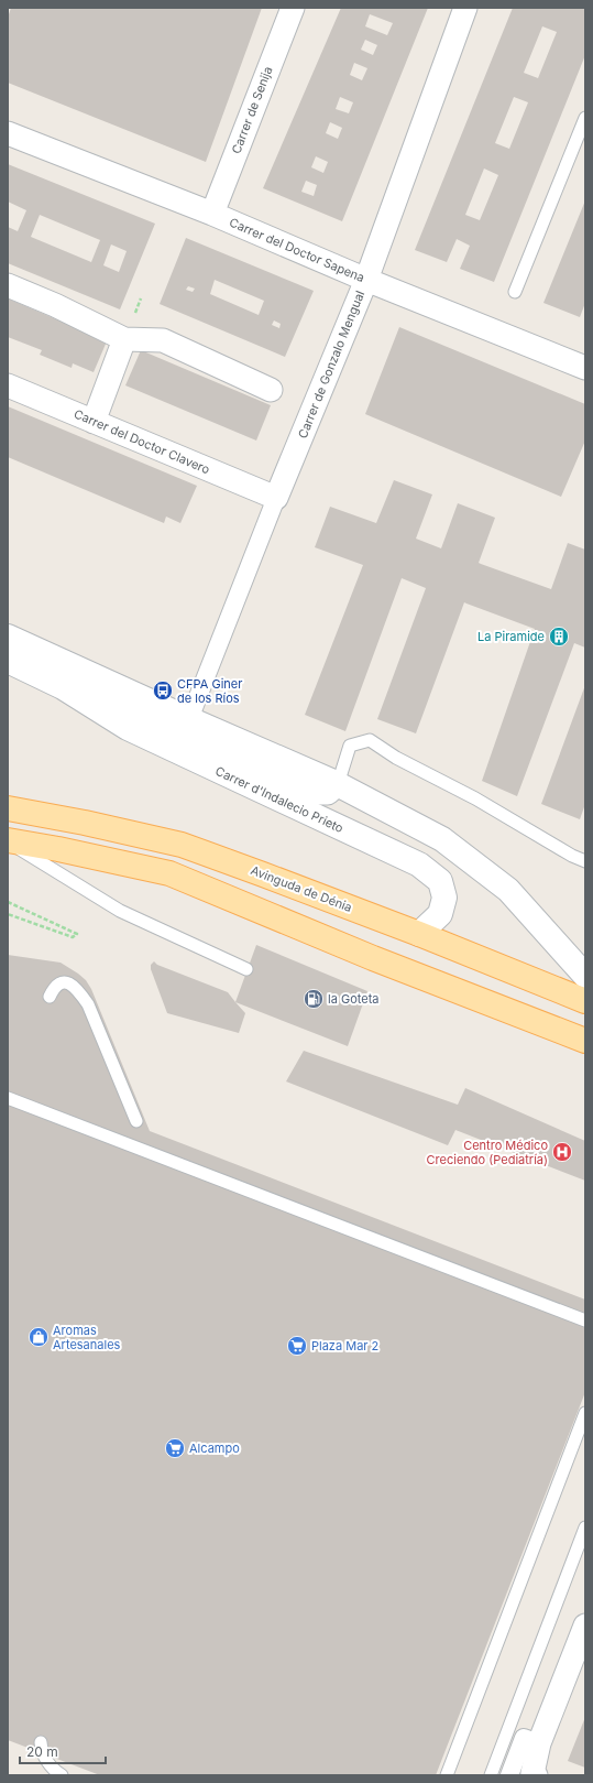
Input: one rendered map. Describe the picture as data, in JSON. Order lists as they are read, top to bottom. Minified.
{"streets":{"main road":["Avinguda de Dénia"],"street":["Carrer de Senija","Carrer del Doctor Sapena","Carrer de Gonzalo Mengual","Carrer del Doctor Clavero","Carrer d'Indalecio Prieto"]},"crossings":[["Carrer de Senija","Carrer del Doctor Sapena"],["Carrer del Doctor Sapena","Carrer de Gonzalo Mengual"],["Carrer de Gonzalo Mengual","Carrer del Doctor Clavero"],["Carrer d'Indalecio Prieto","Avinguda de Dénia"]],"places":{"building":["La Piramide"],"bus stop":["CFPA Giner de los Ríos"],"fuel station":["la Goteta"],"hospital":["Centro Médico Creciendo (Pediatría)"],"shop":["Aromas Artesanales"],"supermarket":["Plaza Mar 2","Alcampo"]},"scale_bar":"20 m"}
